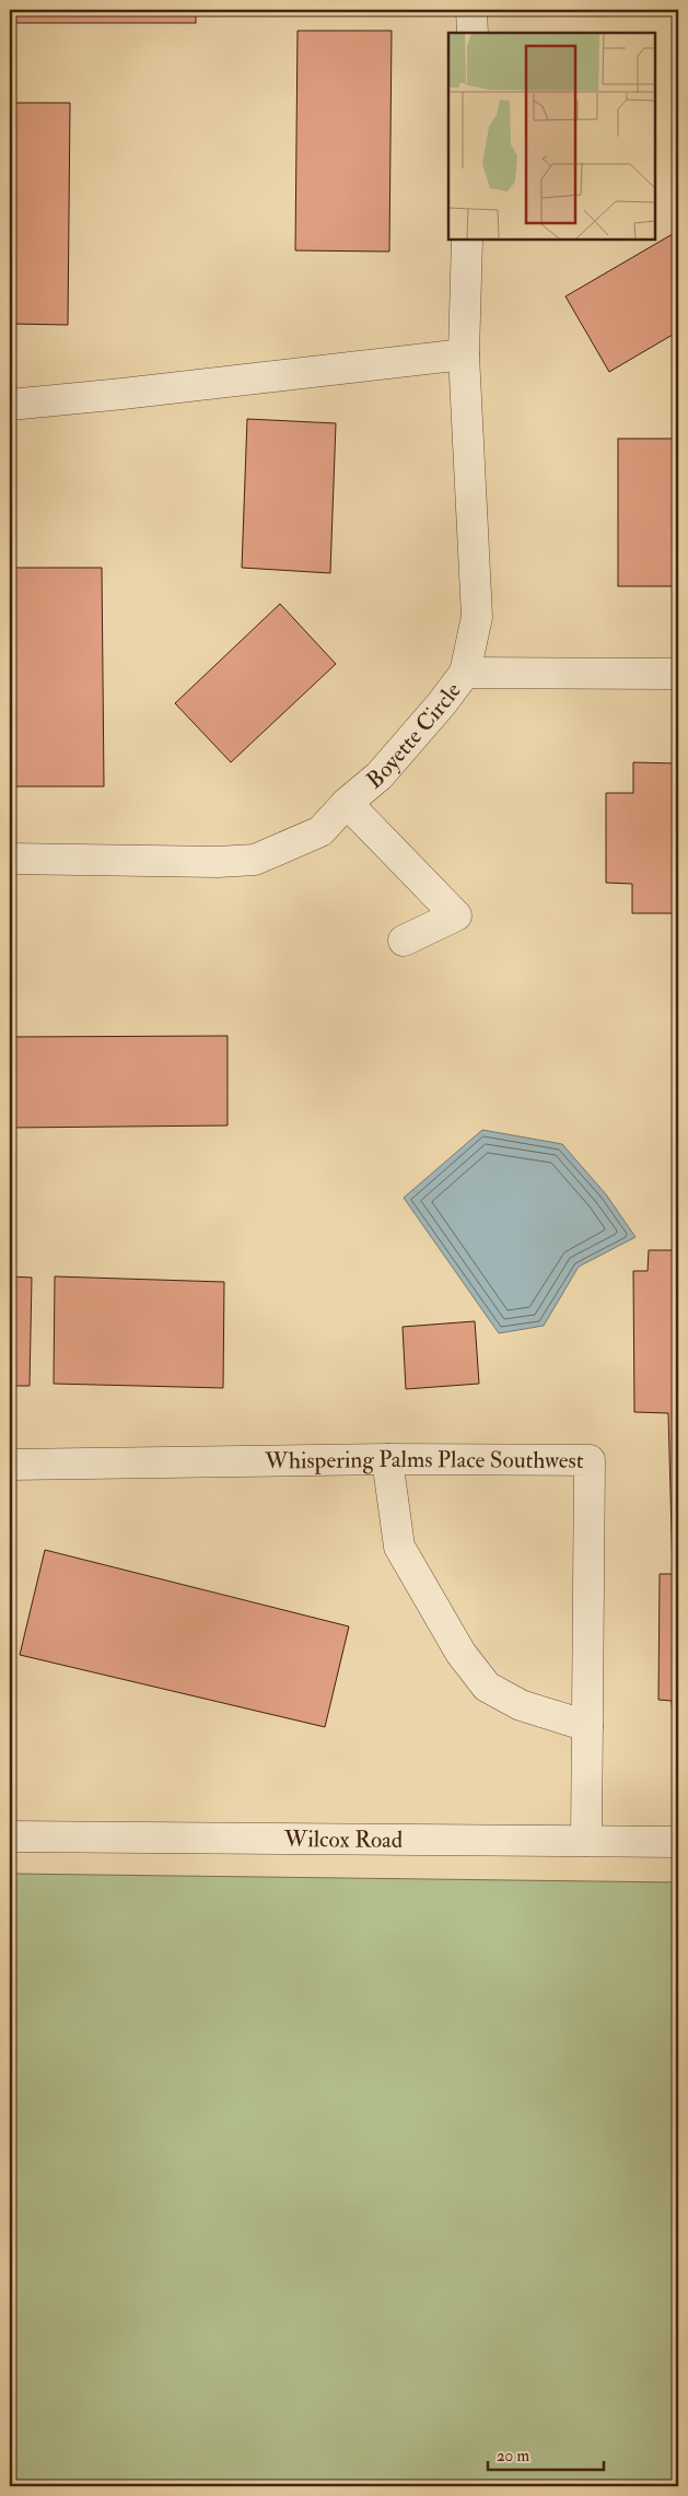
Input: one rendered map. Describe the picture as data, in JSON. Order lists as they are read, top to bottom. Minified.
{"streets":{"street":["Boyette Circle","Whispering Palms Place Southwest","Wilcox Road"]},"crossings":[["Whispering Palms Place Southwest","Wilcox Road"]],"scale_bar":"20 m"}
